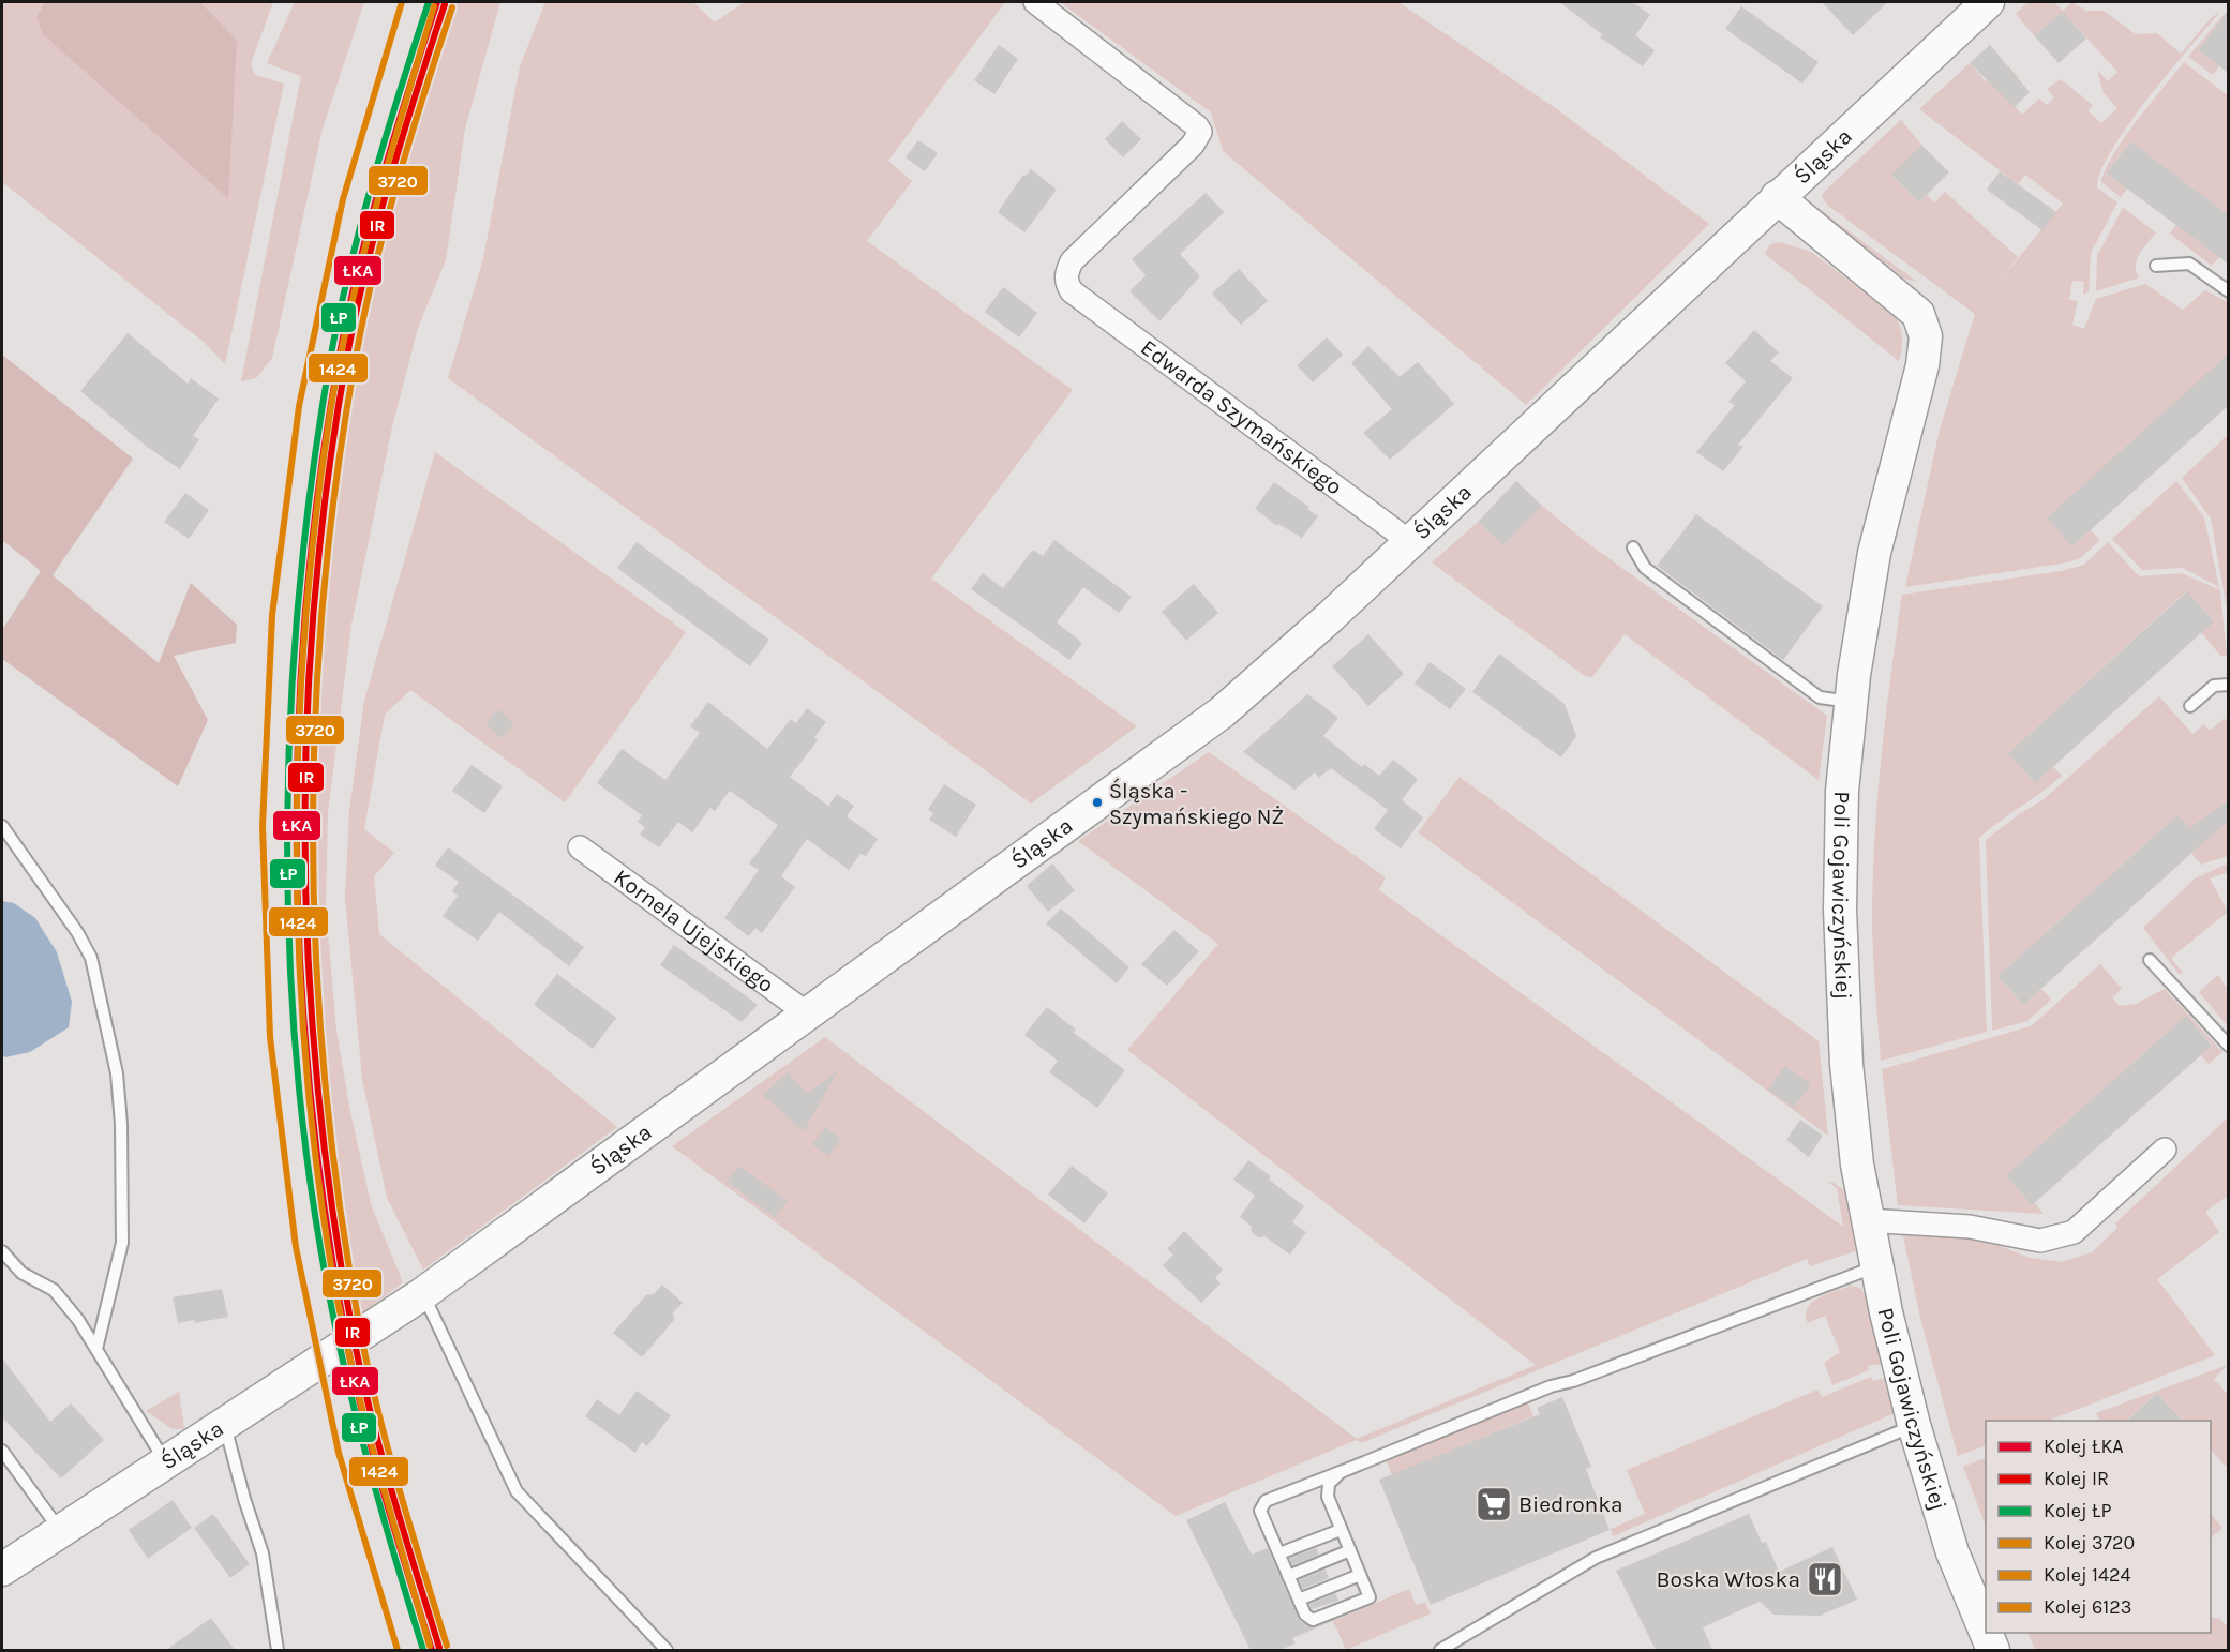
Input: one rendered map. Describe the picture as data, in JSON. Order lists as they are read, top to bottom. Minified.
{"streets":{"street":["Śląska","Edwarda Szymańskiego","Poli Gojawiczyńskiej","Kornela Ujejskiego"]},"crossings":[["Śląska","Edwarda Szymańskiego"],["Śląska","Poli Gojawiczyńskiej"],["Śląska","Kornela Ujejskiego"]],"places":{"other":["Śląska - Szymańskiego NŻ"],"supermarket":["Biedronka"],"restaurant":["Boska Włoska"]},"lines":["rail line ŁKA","rail line ŁP","rail line 6123","rail line IR","rail line 1424","rail line 3720"],"legend":["Kolej ŁKA","Kolej IR","Kolej ŁP","Kolej 3720","Kolej 1424","Kolej 6123"]}
